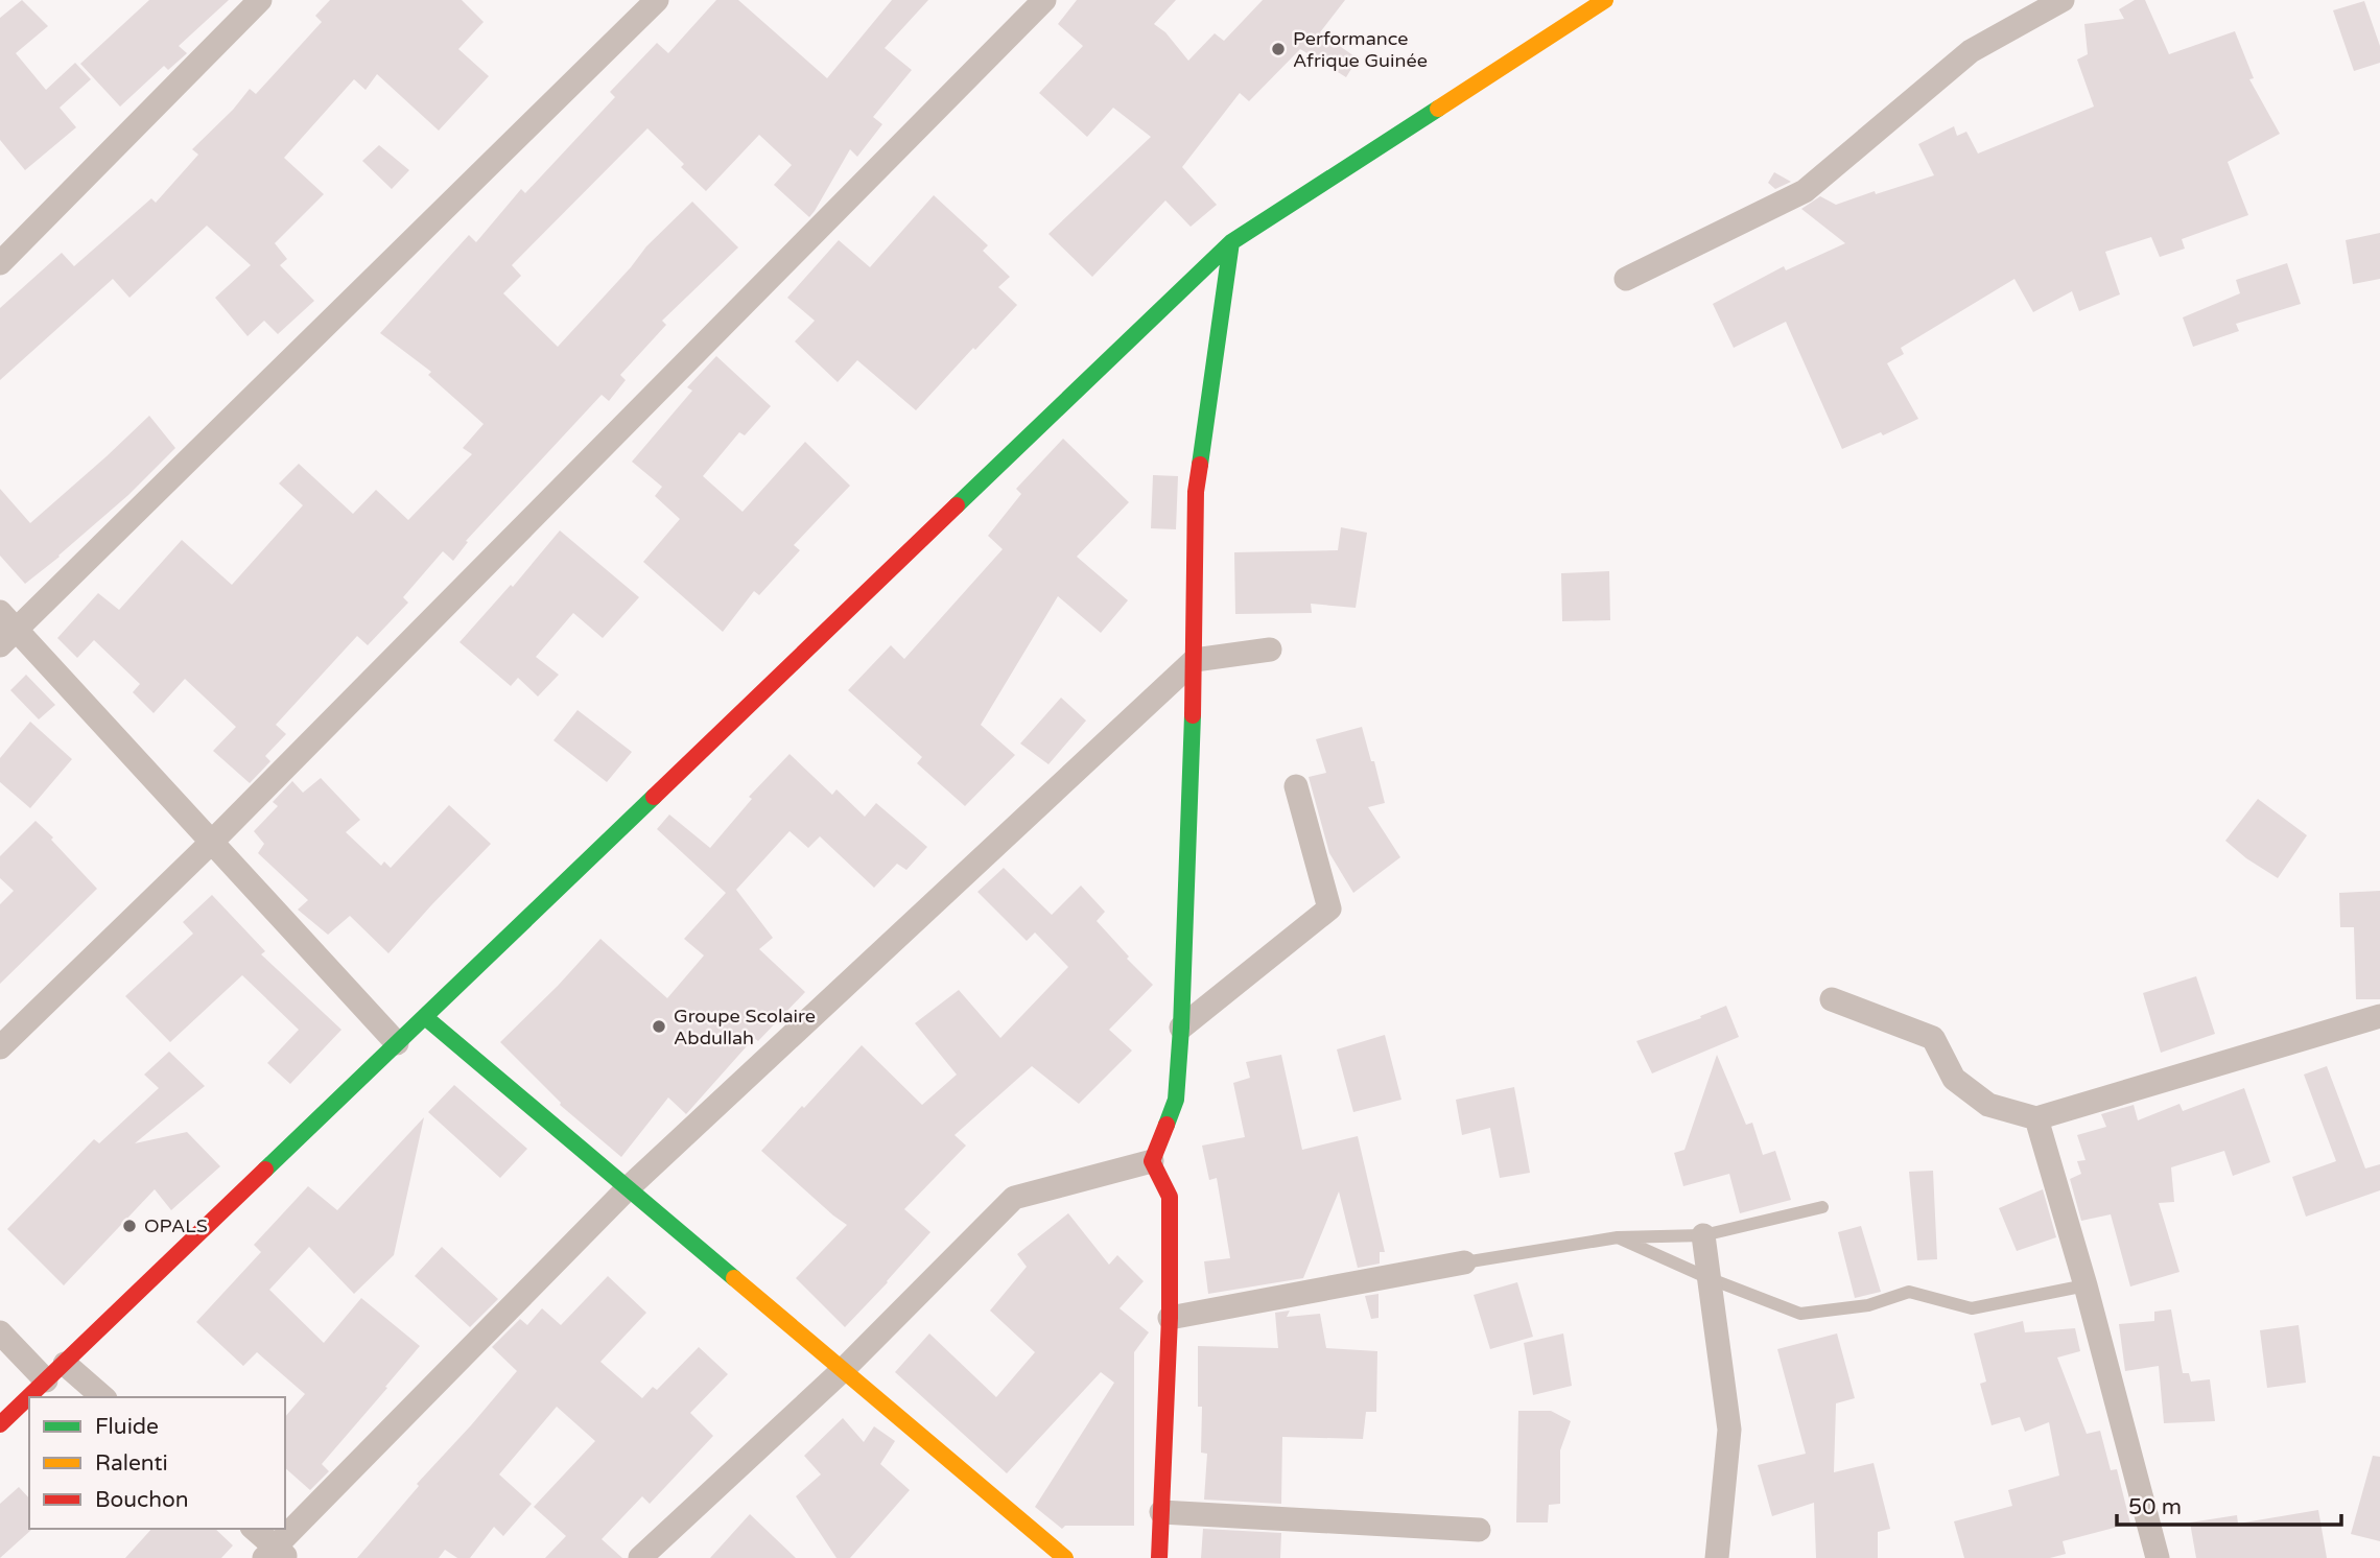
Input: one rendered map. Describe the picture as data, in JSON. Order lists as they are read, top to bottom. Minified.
{"places":["Performance Afrique Guinée","Groupe Scolaire Abdullah","OPALS"],"legend":["Fluide","Ralenti","Bouchon"],"scale_bar":"50 m"}
